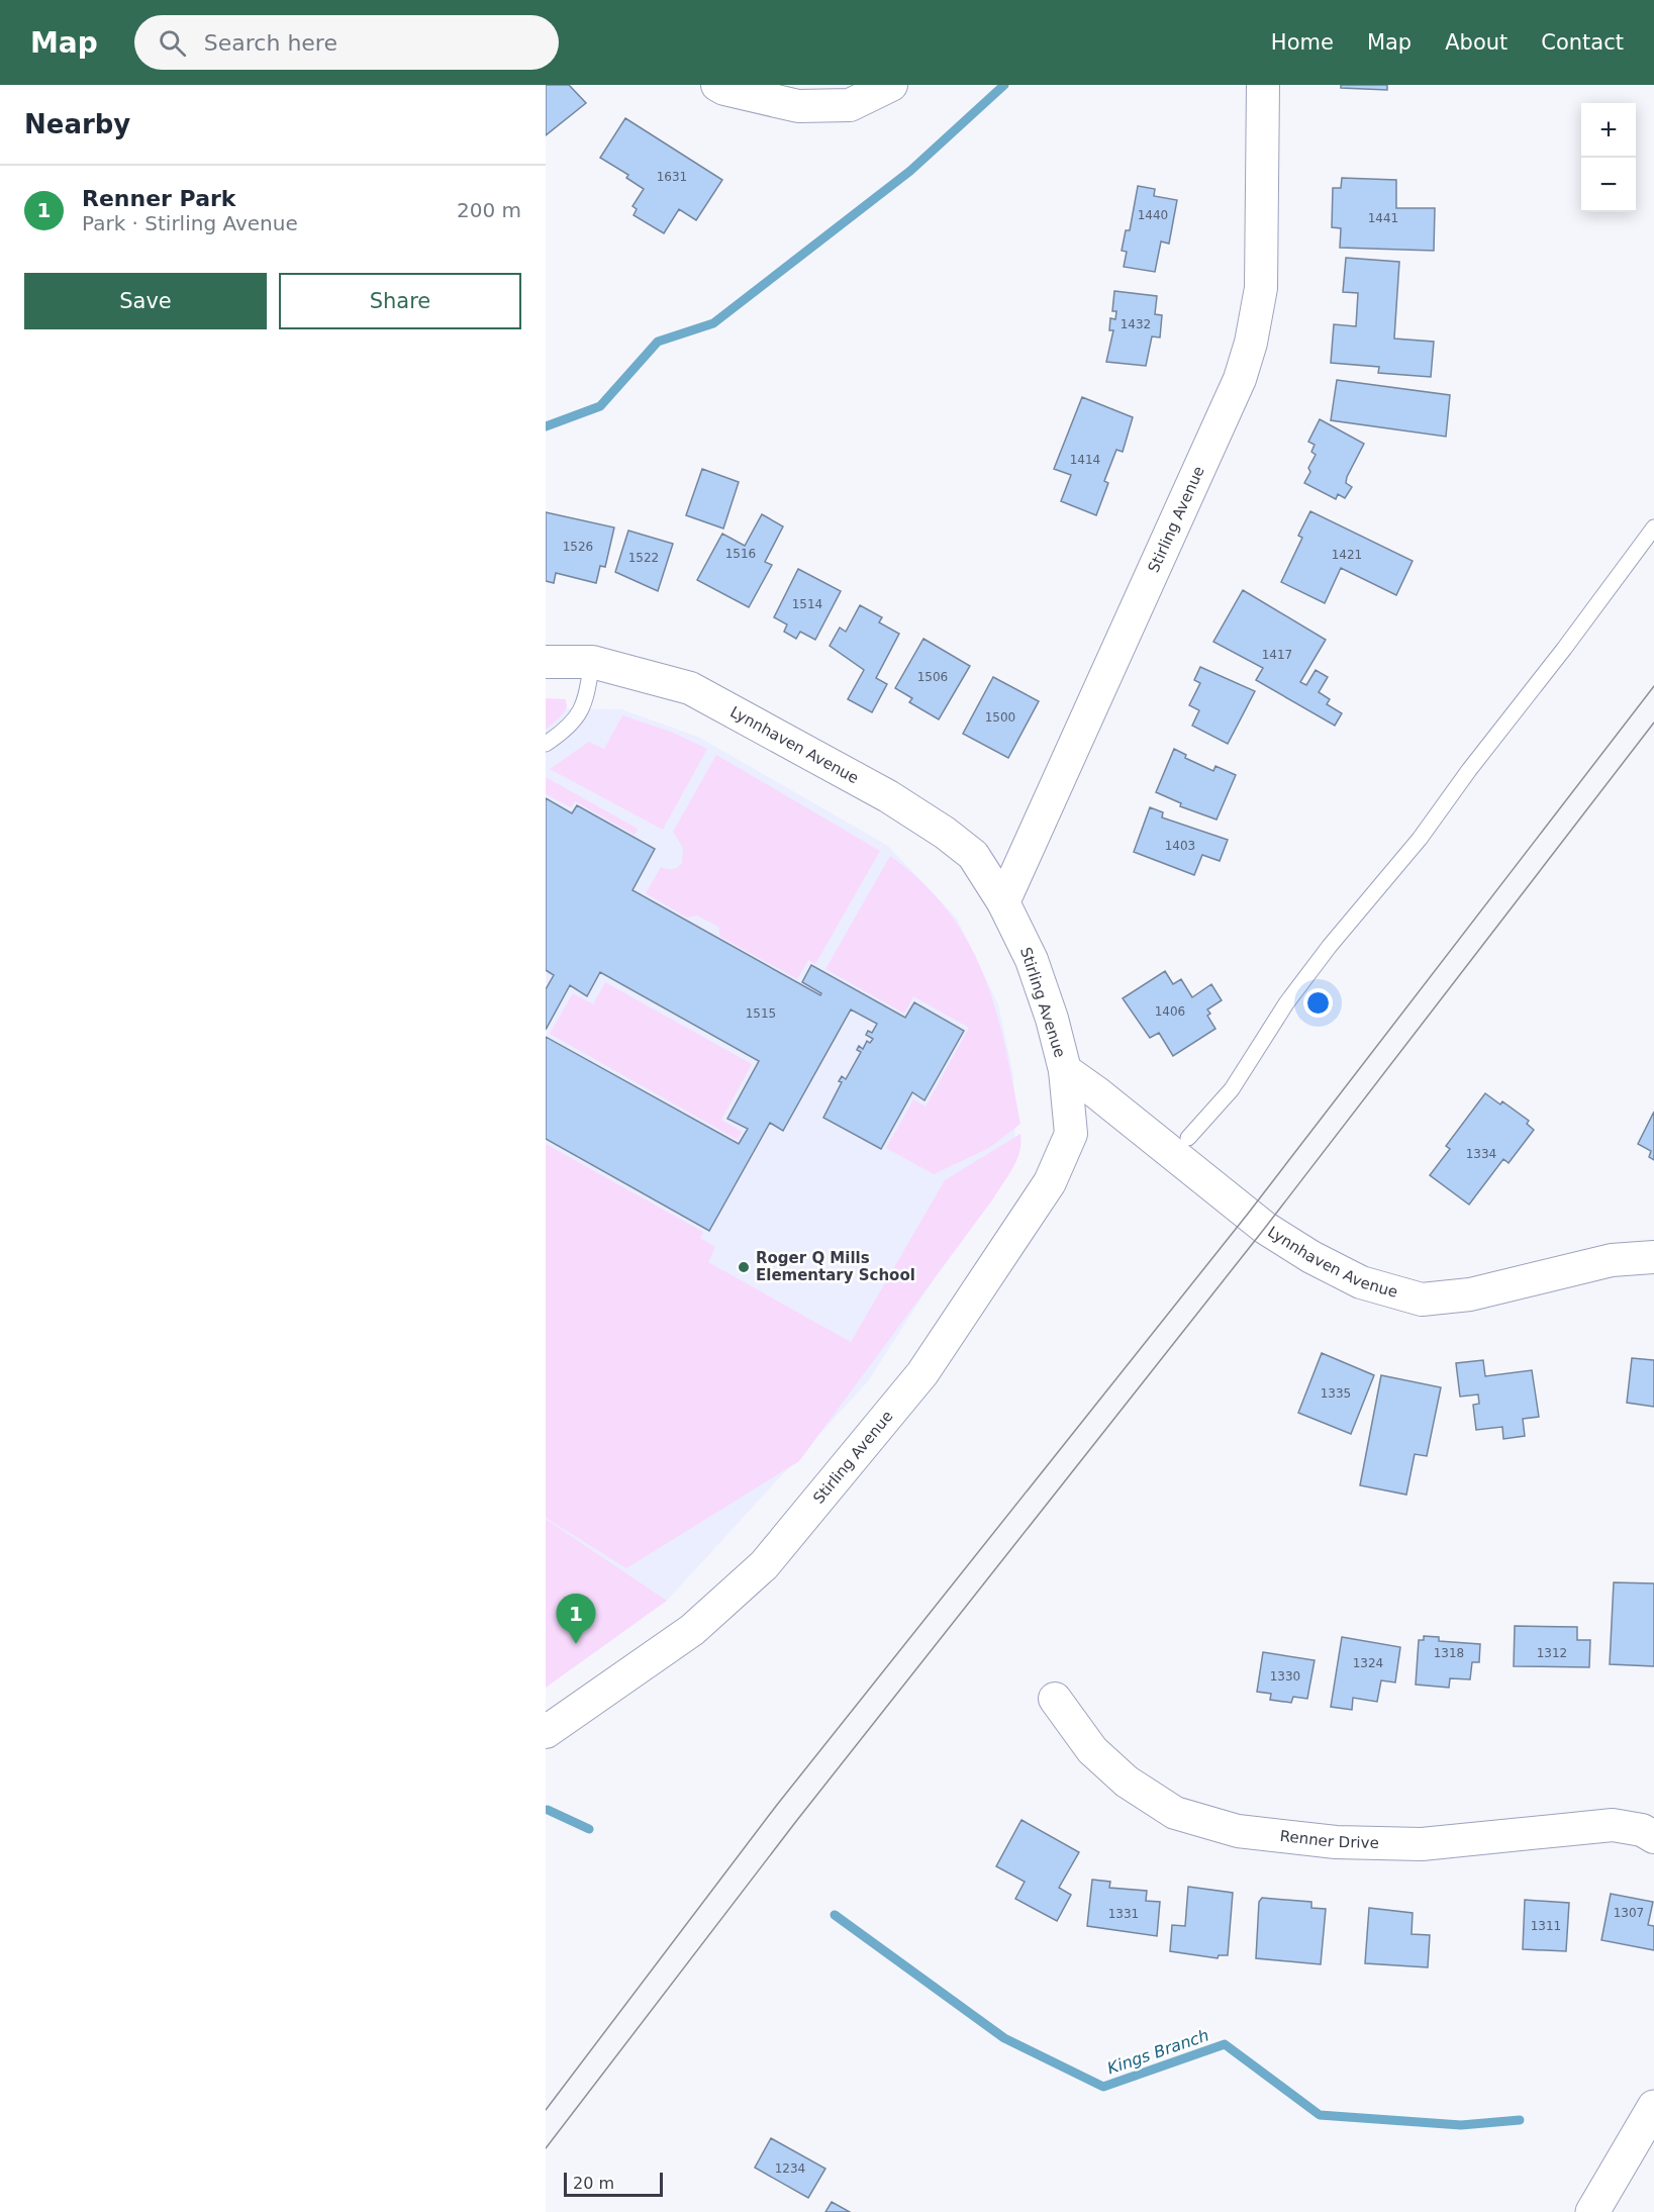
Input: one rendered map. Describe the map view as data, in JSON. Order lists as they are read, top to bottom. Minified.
{"streets":{"street":["Stirling Avenue","Lynnhaven Avenue","Renner Drive"]},"crossings":[["Stirling Avenue","Lynnhaven Avenue"]],"water":["Kings Branch"],"places":["Roger Q Mills Elementary School"],"house_numbers":["1631","1440","1441","1432","1414","1526","1516","1421","1522","1514","1417","1506","1500","1403","1406","1515","1334","1335","1318","1312","1324","1330","1307","1331","1311","1234"],"scale_bar":"20 m","page":{"header":"Map","search":"Search here","nav":["Home","Map","About","Contact"],"heading":"Nearby","map_buttons":["+","−"],"list":[{"mark":"1","name":"Renner Park","note":"Park · Stirling Avenue","value":"200 m"}],"buttons":["Save","Share"],"pins":"1","scale":"20 m"}}
